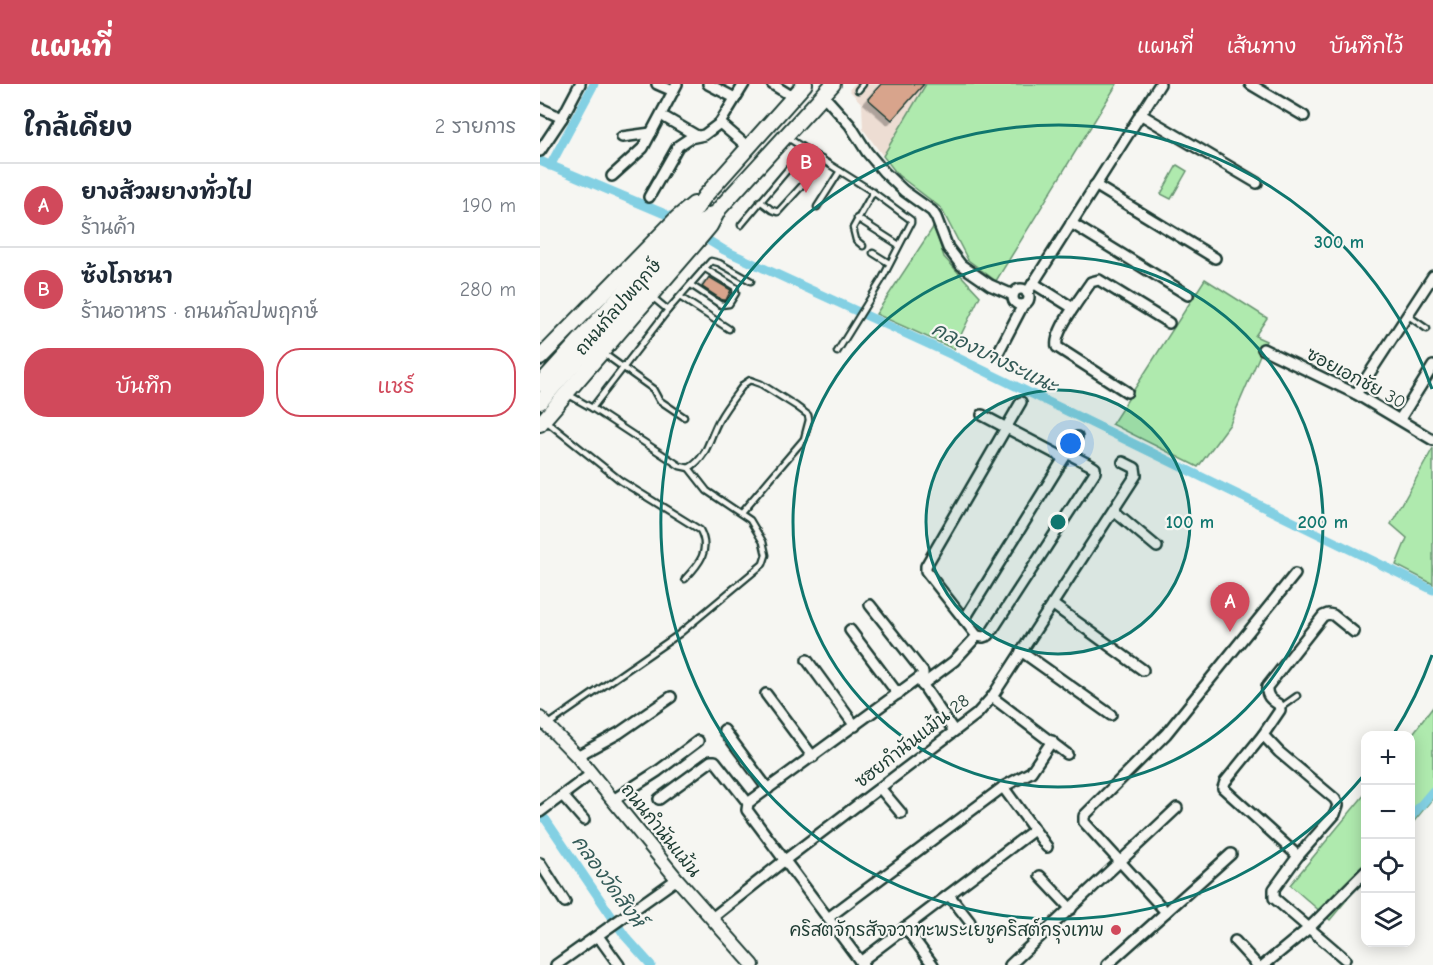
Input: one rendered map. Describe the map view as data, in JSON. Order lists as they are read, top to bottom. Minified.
{"streets":{"main road":["ถนนกัลปพฤกษ์"],"street":["ซอยเอกชัย 30","ซฮยกำนันแม้น 28","ถนนกำนันแม้น"]},"crossings":[["ซฮยกำนันแม้น 28","ถนนกำนันแม้น"]],"water":["คลองบางระแนะ","คลองวัดสิงห์"],"places":["คริสตจักรสัจจวาทะพระเยชูคริสต์กรุงเทพ"],"page":{"header":"แผนที่","nav":["แผนที่","เส้นทาง","บันทึกไว้"],"heading":["ใกล้เคียง","2 รายการ"],"pins":["B","A"],"list":[{"mark":"A","name":"ยางส้วมยางทั่วไป","note":"ร้านค้า","value":"190 m"},{"mark":"B","name":"ซ้งโภชนา","note":"ร้านอาหาร · ถนนกัลปพฤกษ์","value":"280 m"}],"buttons":["บันทึก","แชร์"],"map_buttons":["+","−"]},"rings":["300 m","100 m","200 m"]}
